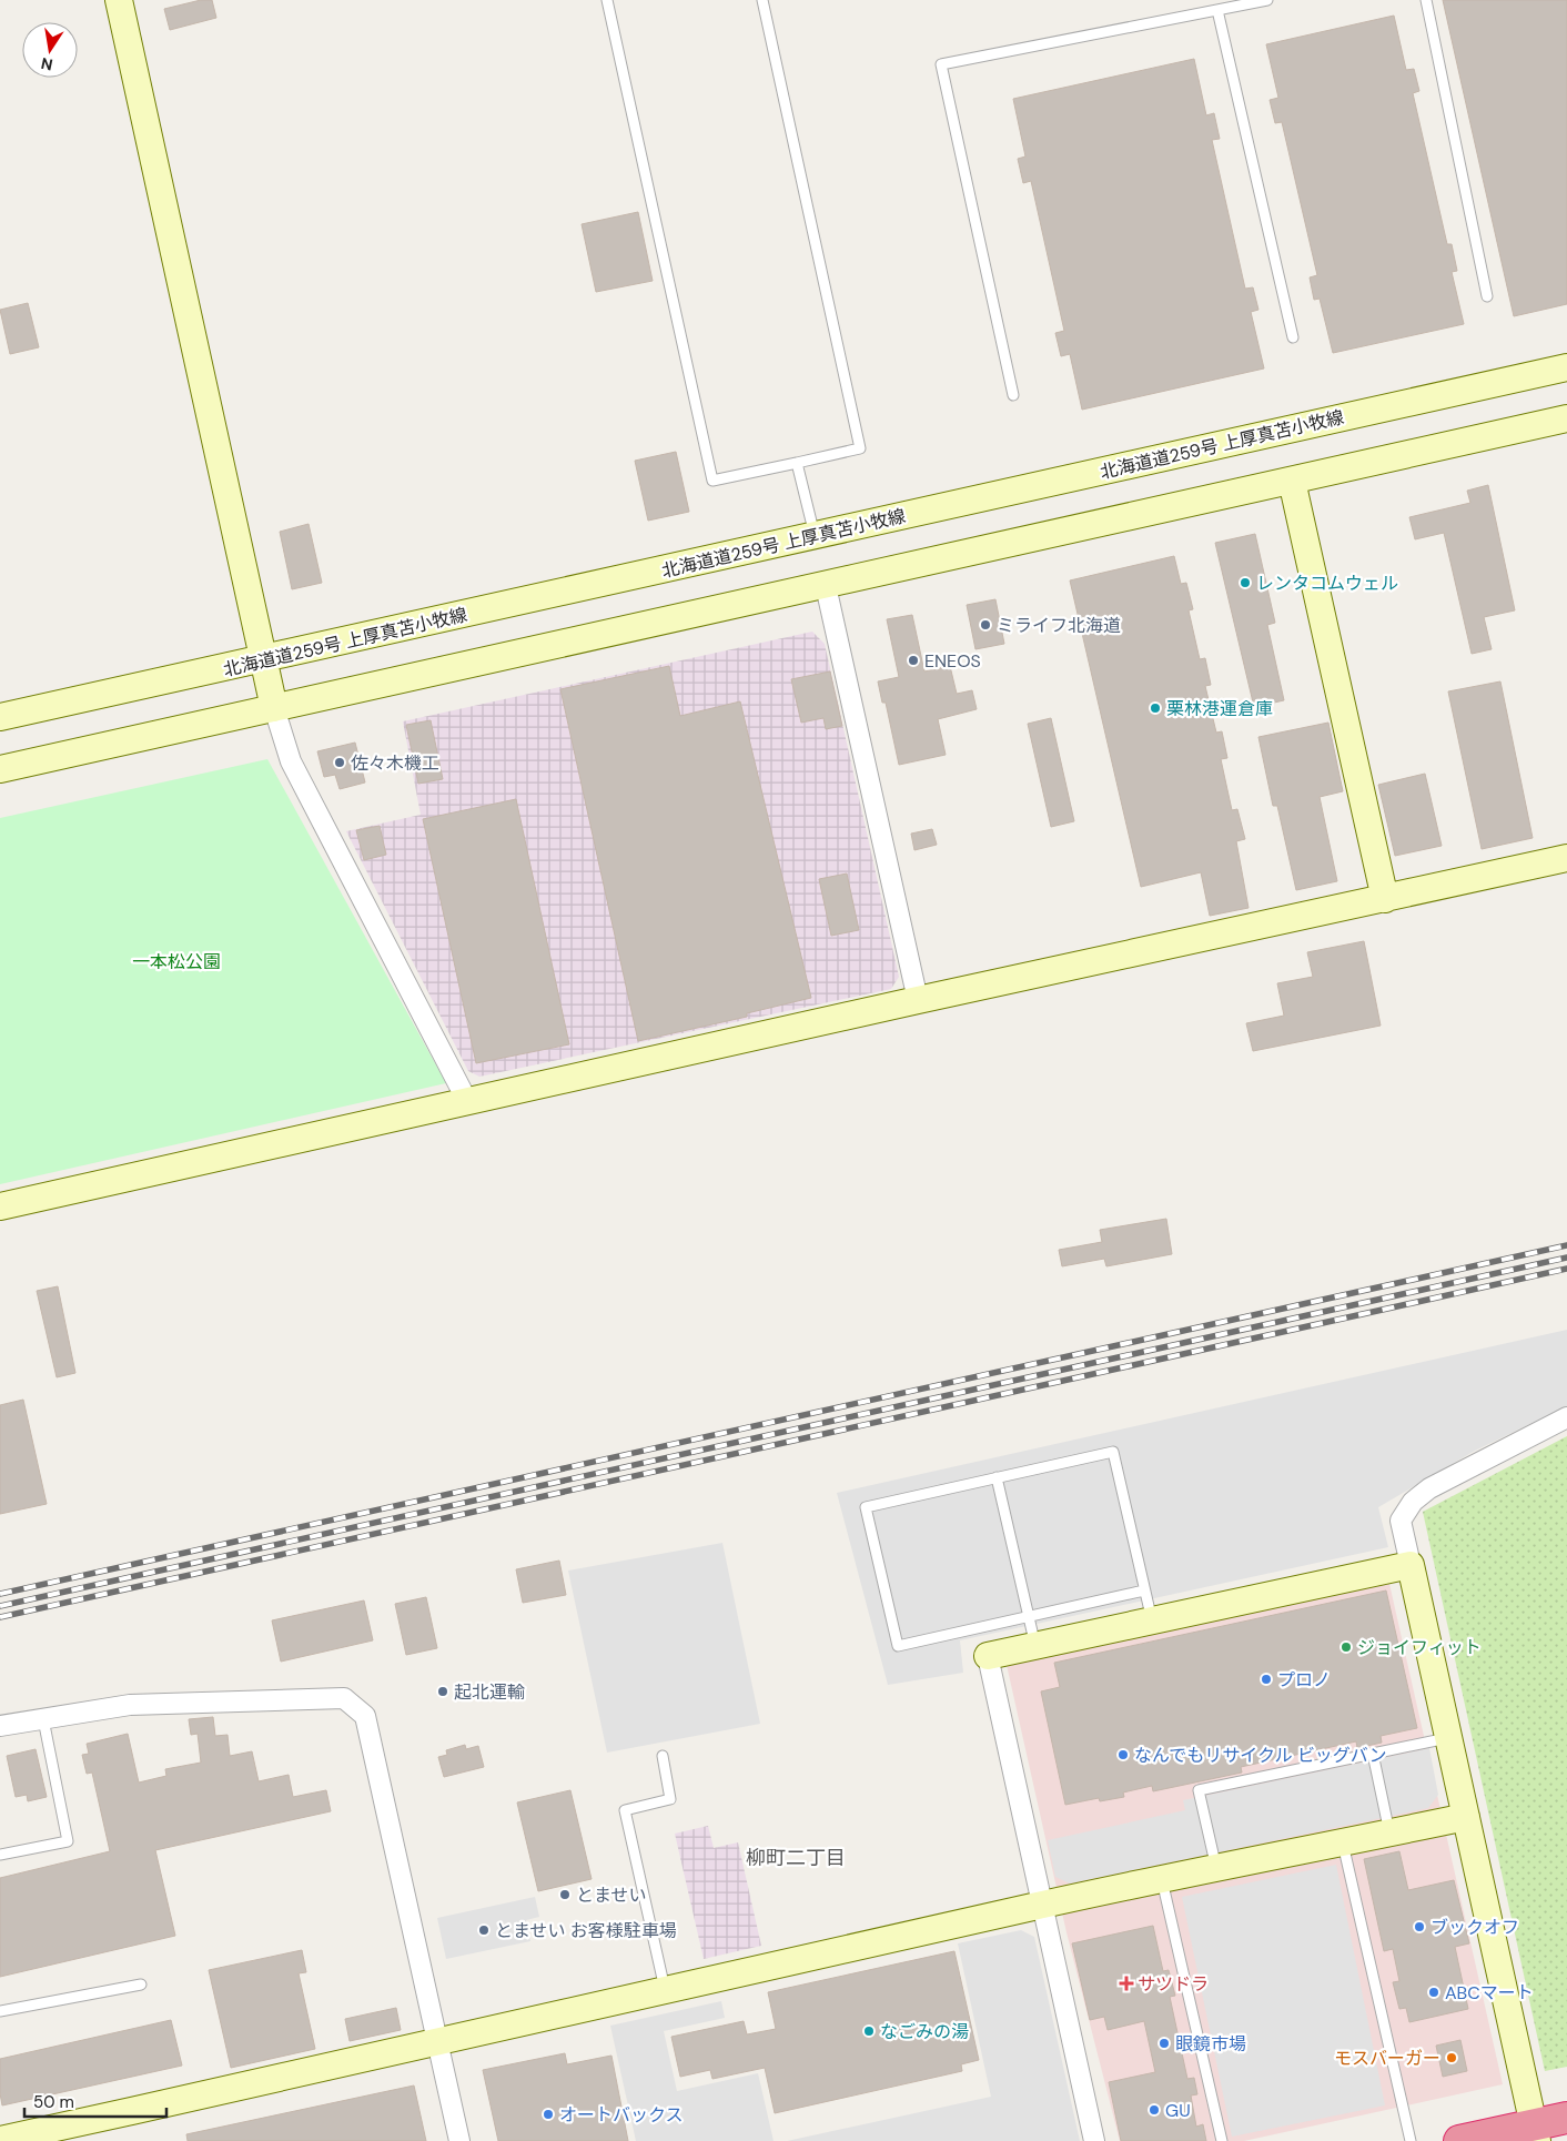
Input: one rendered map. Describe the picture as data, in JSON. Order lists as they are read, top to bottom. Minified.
{"streets":{"street":["北海道道259号 上厚真苫小牧線"]},"districts":["柳町二丁目"],"parks":["一本松公園"],"places":{"other":["レンタコムウェル","ミライフ北海道","ENEOS","栗林港運倉庫","佐々木機工","ジョイフィット","プロノ","起北運輸","なんでもリサイクル ビッグバン","とませい","ブックオフ","とませい お客様駐車場","ABCマート","なごみの湯","眼鏡市場","モスバーガー","GU","オートバックス"],"health":["サツドラ"]},"scale_bar":"50 m","north":"bottom"}
